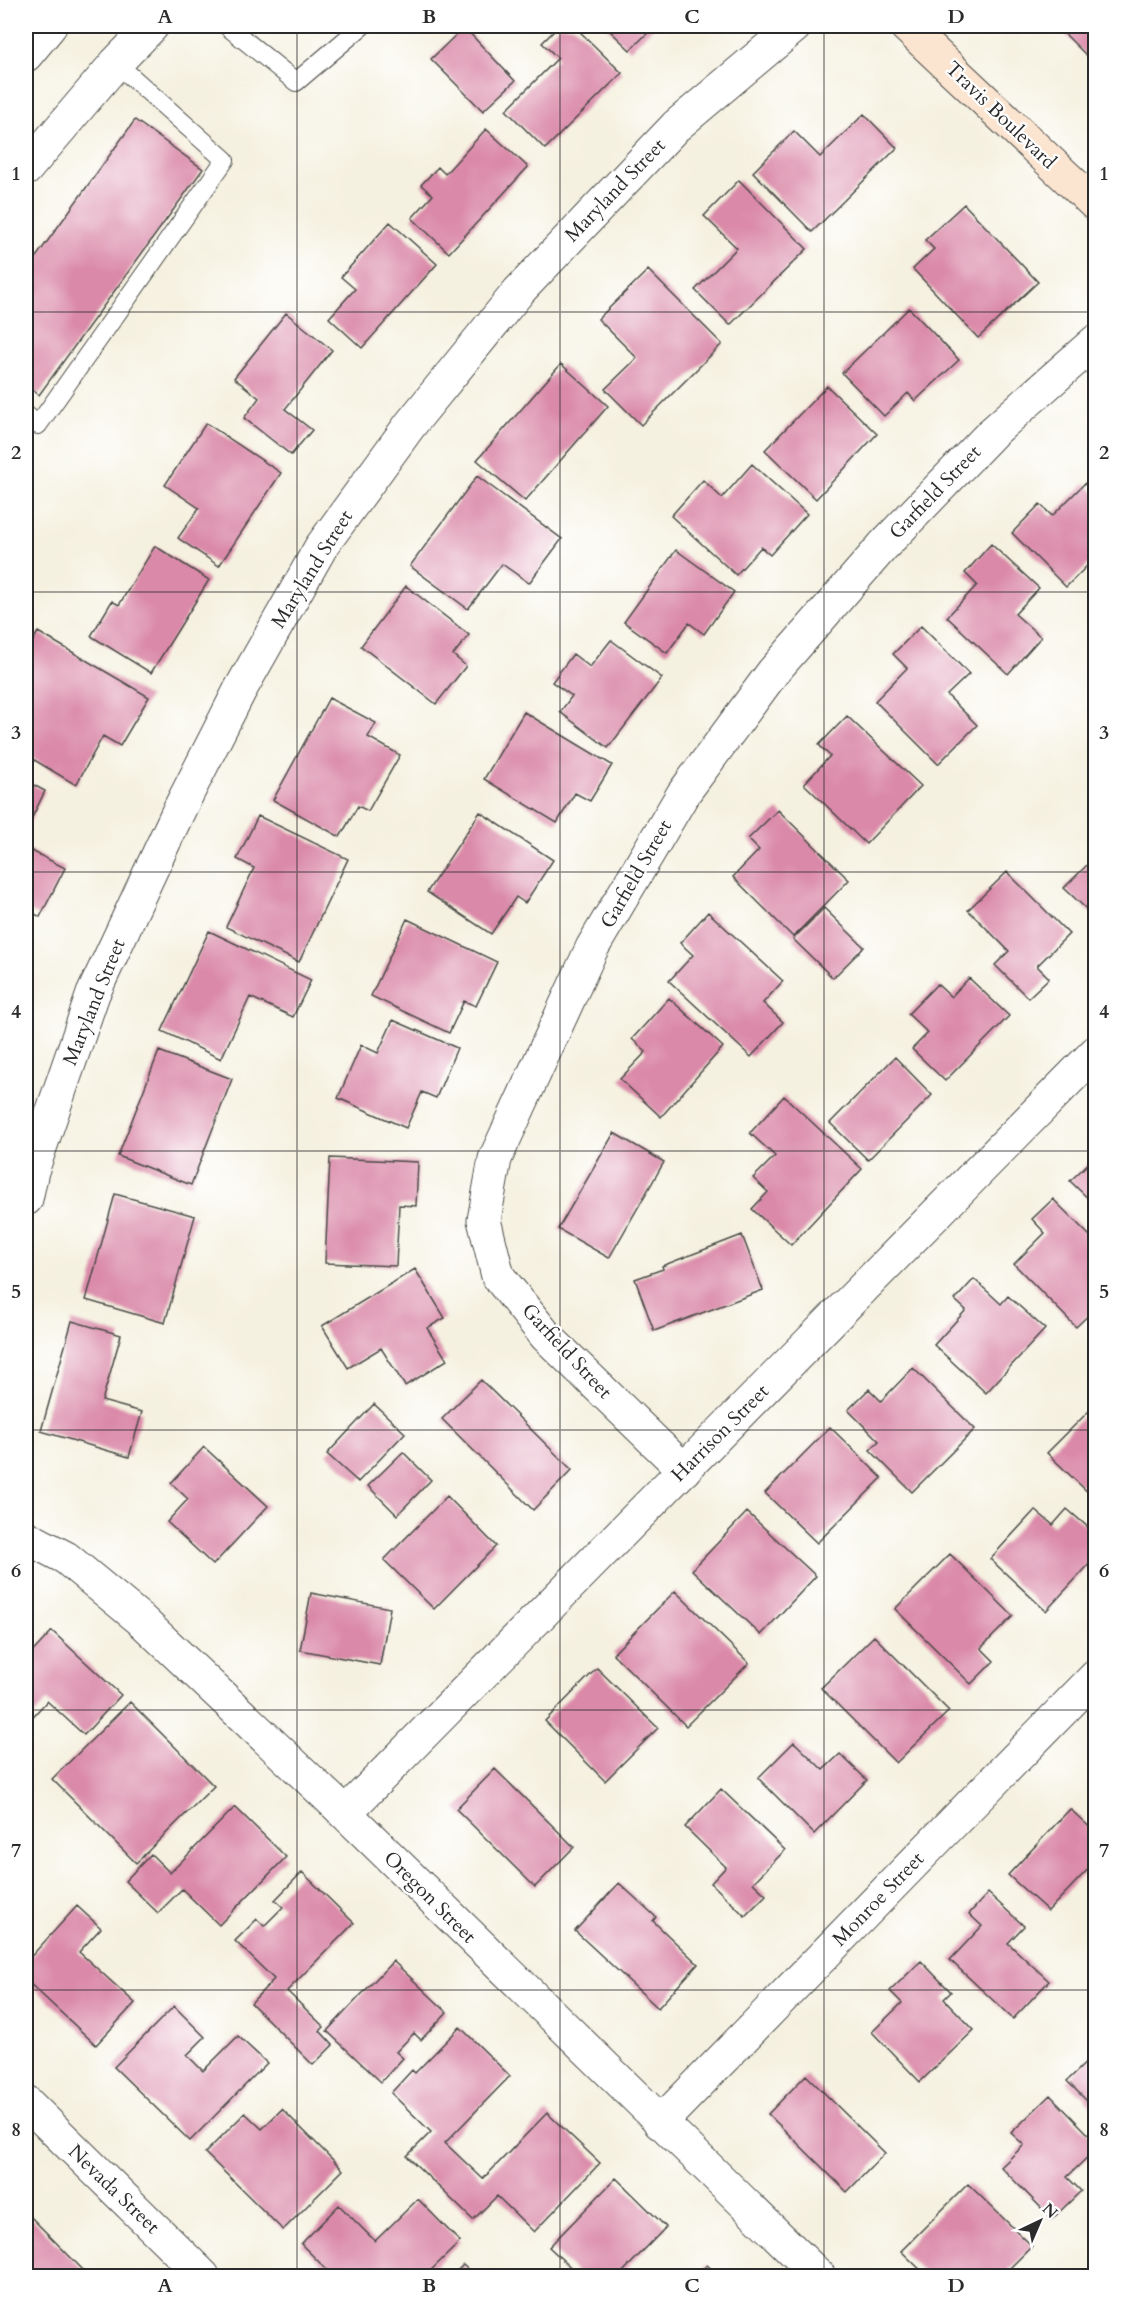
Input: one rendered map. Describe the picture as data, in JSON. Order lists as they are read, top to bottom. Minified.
{"streets":{"main road":["Travis Boulevard"],"street":["Maryland Street","Garfield Street","Harrison Street","Oregon Street","Monroe Street","Nevada Street"]},"crossings":[["Garfield Street","Harrison Street"],["Harrison Street","Oregon Street"],["Oregon Street","Monroe Street"]],"north":"top right","grid":{"columns":["A","B","C","D"],"rows":["1","2","3","4","5","6","7","8"]}}
